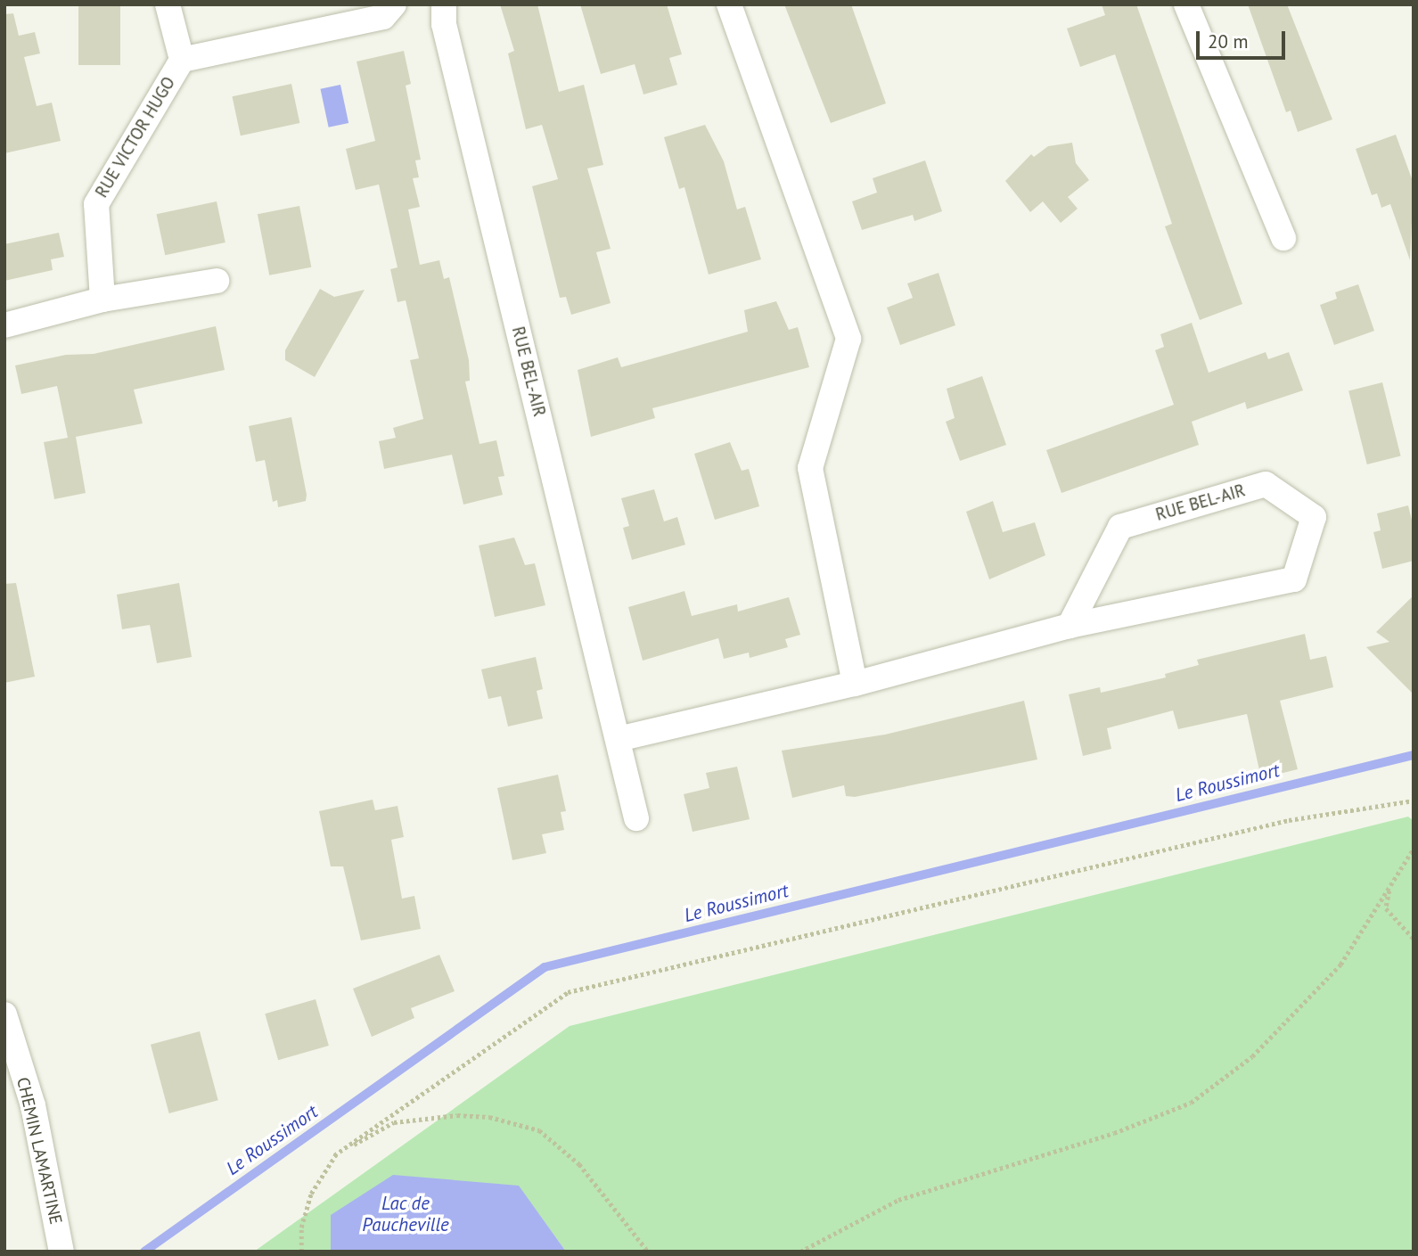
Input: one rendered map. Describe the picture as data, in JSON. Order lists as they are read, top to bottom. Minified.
{"streets":{"street":["RUE VICTOR HUGO","RUE BEL-AIR","CHEMIN LAMARTINE"]},"water":["Le Roussimort","Lac de Paucheville"],"scale_bar":"20 m"}
